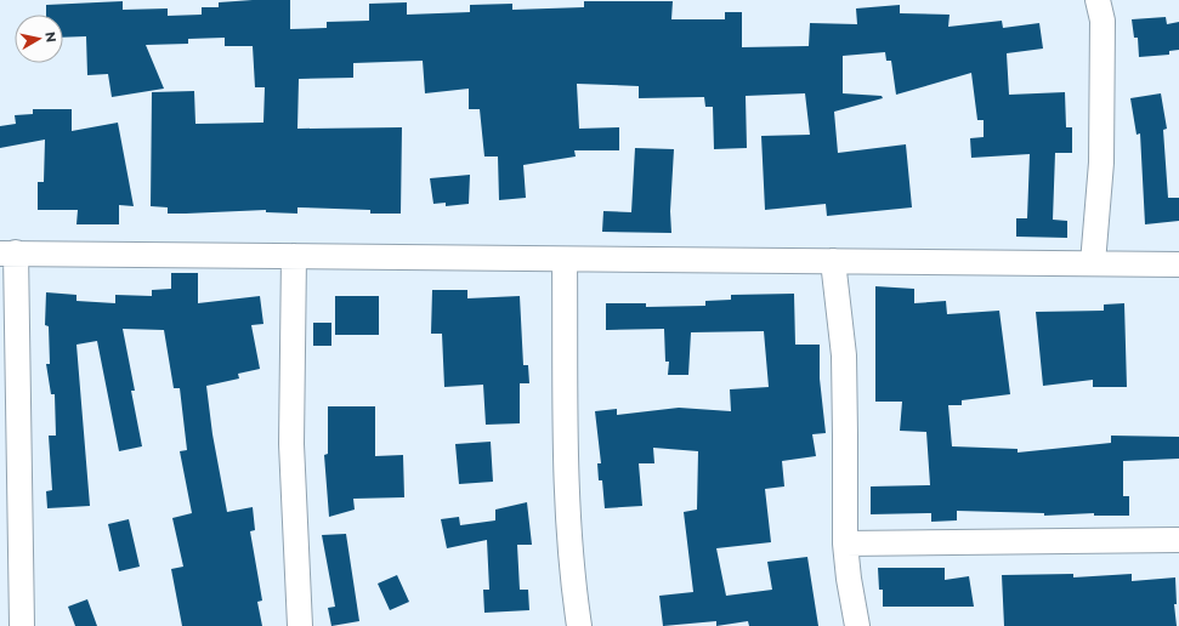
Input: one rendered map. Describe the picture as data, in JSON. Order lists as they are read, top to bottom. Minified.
{"north":"right"}
